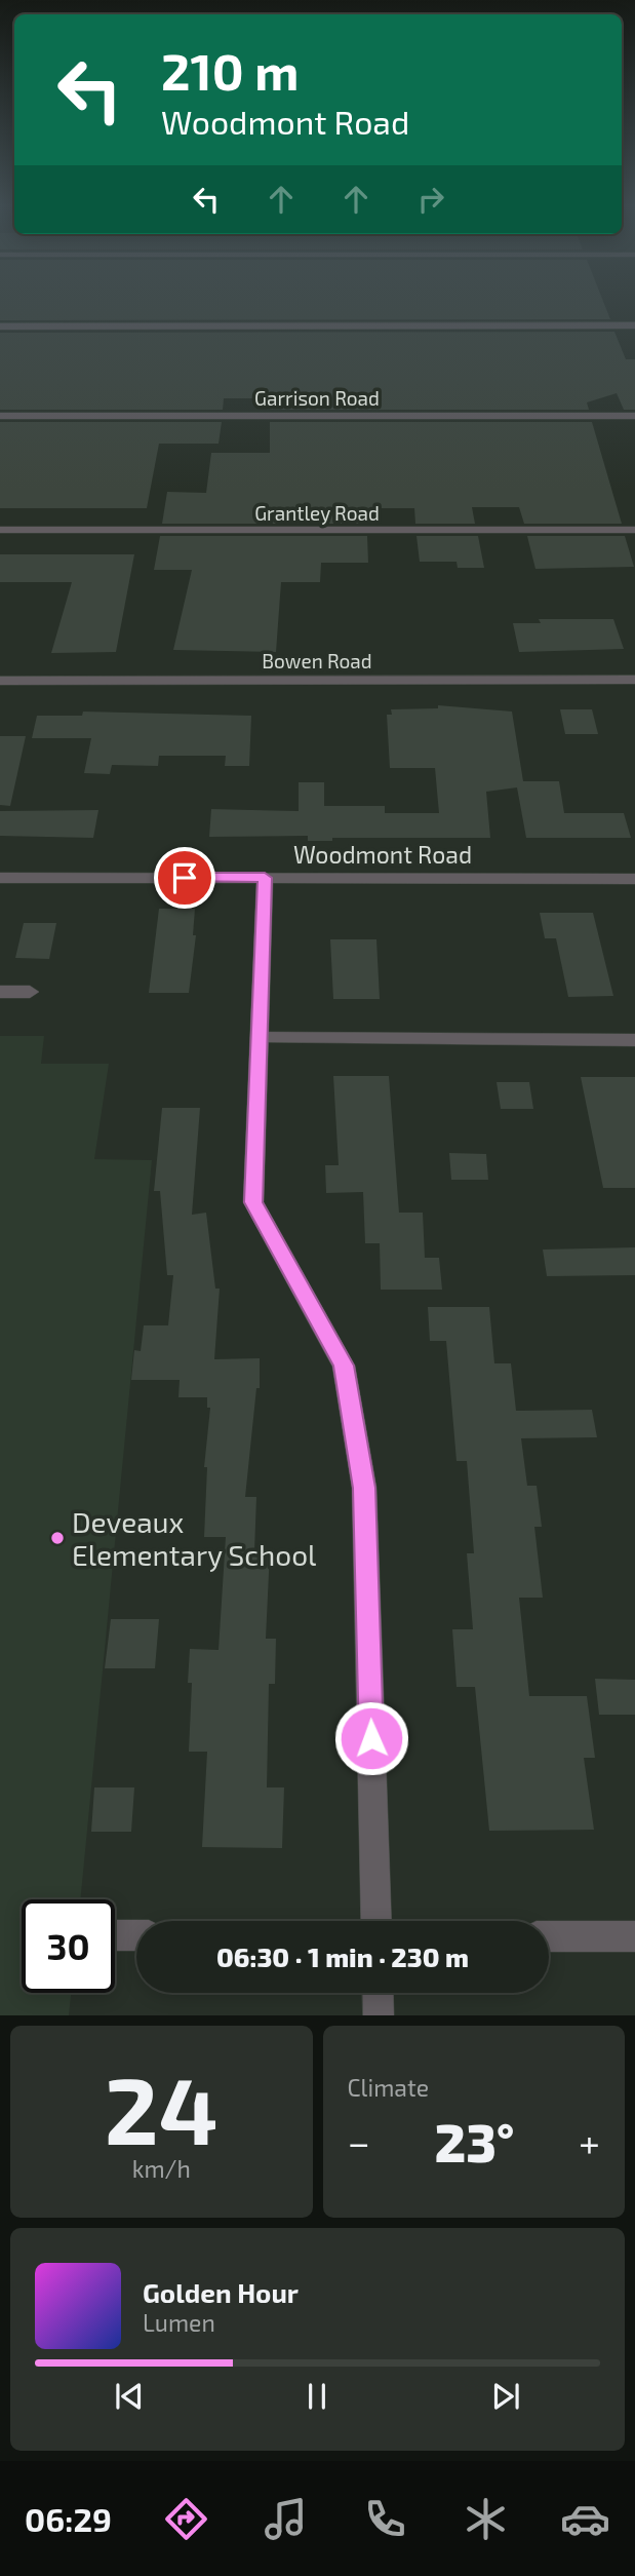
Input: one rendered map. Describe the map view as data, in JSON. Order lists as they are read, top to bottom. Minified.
{"streets":{"street":["Garrison Road","Grantley Road","Bowen Road","Woodmont Road"]},"places":["Deveaux Elementary School"],"page":{"turn":["210 m","Woodmont Road"],"limit":"30","trip":"06:30 · 1 min · 230 m","tile":[["24","km/h"],"Climate"],"heat":["−","23°","+"],"song":["Golden Hour","Lumen"],"tabs":"06:29"}}
